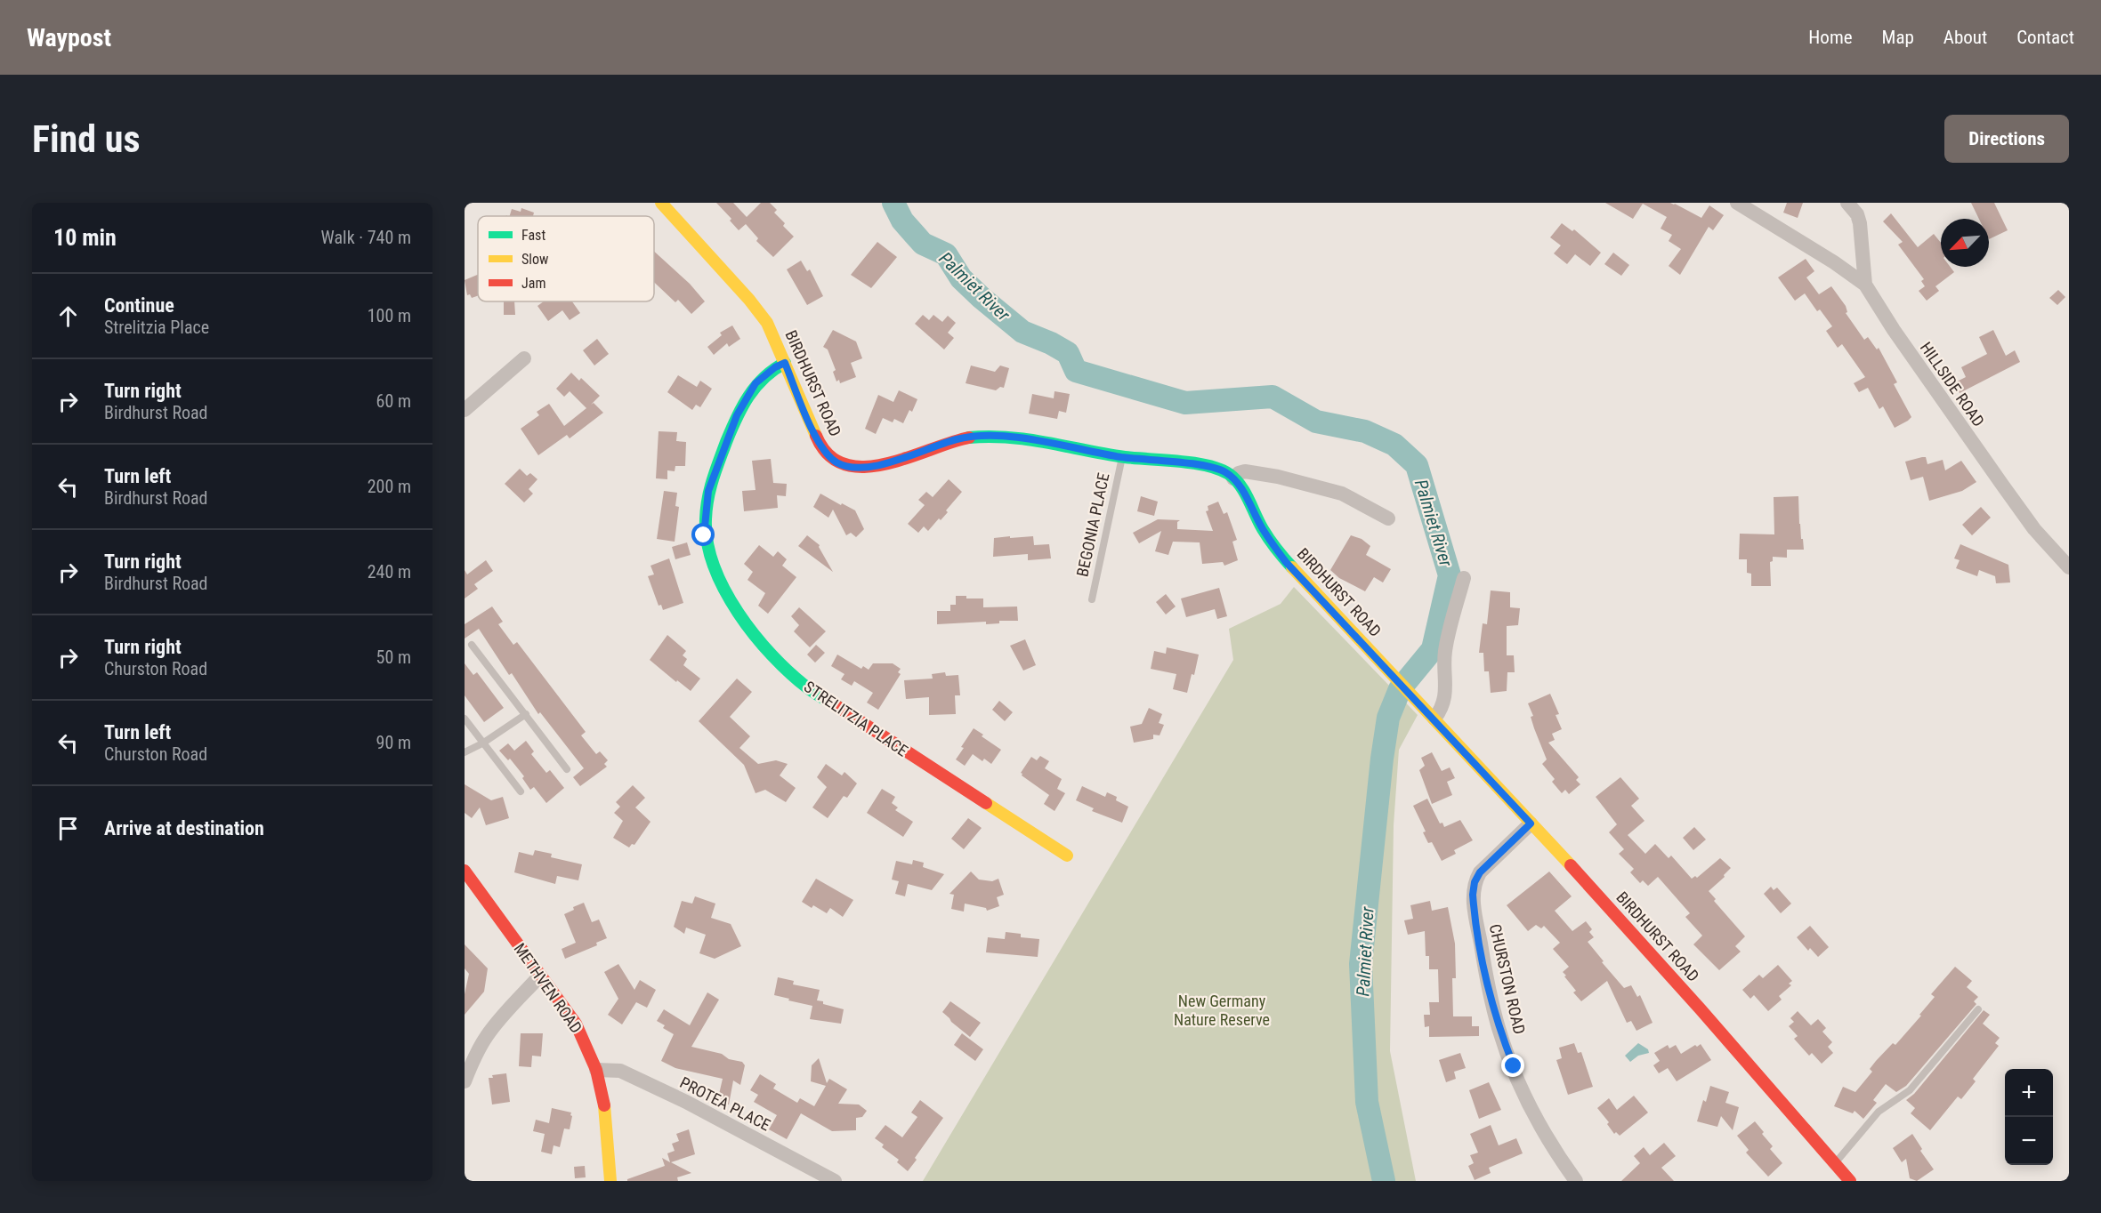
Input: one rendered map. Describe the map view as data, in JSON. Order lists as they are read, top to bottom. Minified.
{"streets":{"street":["BIRDHURST ROAD","HILLSIDE ROAD","STRELITZIA PLACE","CHURSTON ROAD","METHVEN ROAD","PROTEA PLACE"],"lane":["BEGONIA PLACE"]},"crossings":[["BIRDHURST ROAD","BEGONIA PLACE"],["BIRDHURST ROAD","STRELITZIA PLACE"],["BIRDHURST ROAD","CHURSTON ROAD"],["METHVEN ROAD","PROTEA PLACE"]],"water":["Palmiet River"],"parks":["New Germany Nature Reserve"],"legend":["Fast","Slow","Jam"],"north":"bottom left","page":{"header":"Waypost","nav":["Home","Map","About","Contact"],"buttons":"Directions","title":"Find us","heading":["10 min","Walk · 740 m"],"list":[["Continue","Strelitzia Place","100 m"],["Turn right","Birdhurst Road","60 m"],["Turn left","Birdhurst Road","200 m"],["Turn right","Birdhurst Road","240 m"],["Turn right","Churston Road","50 m"],["Turn left","Churston Road","90 m"],"Arrive at destination"],"map_buttons":["+","−"]}}
